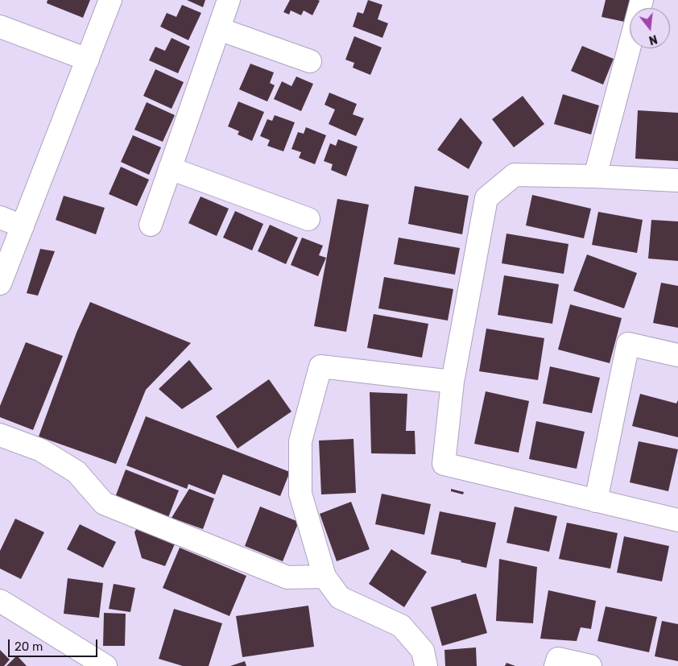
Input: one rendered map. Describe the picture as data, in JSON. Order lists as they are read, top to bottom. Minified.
{"scale_bar":"20 m","north":"bottom"}
